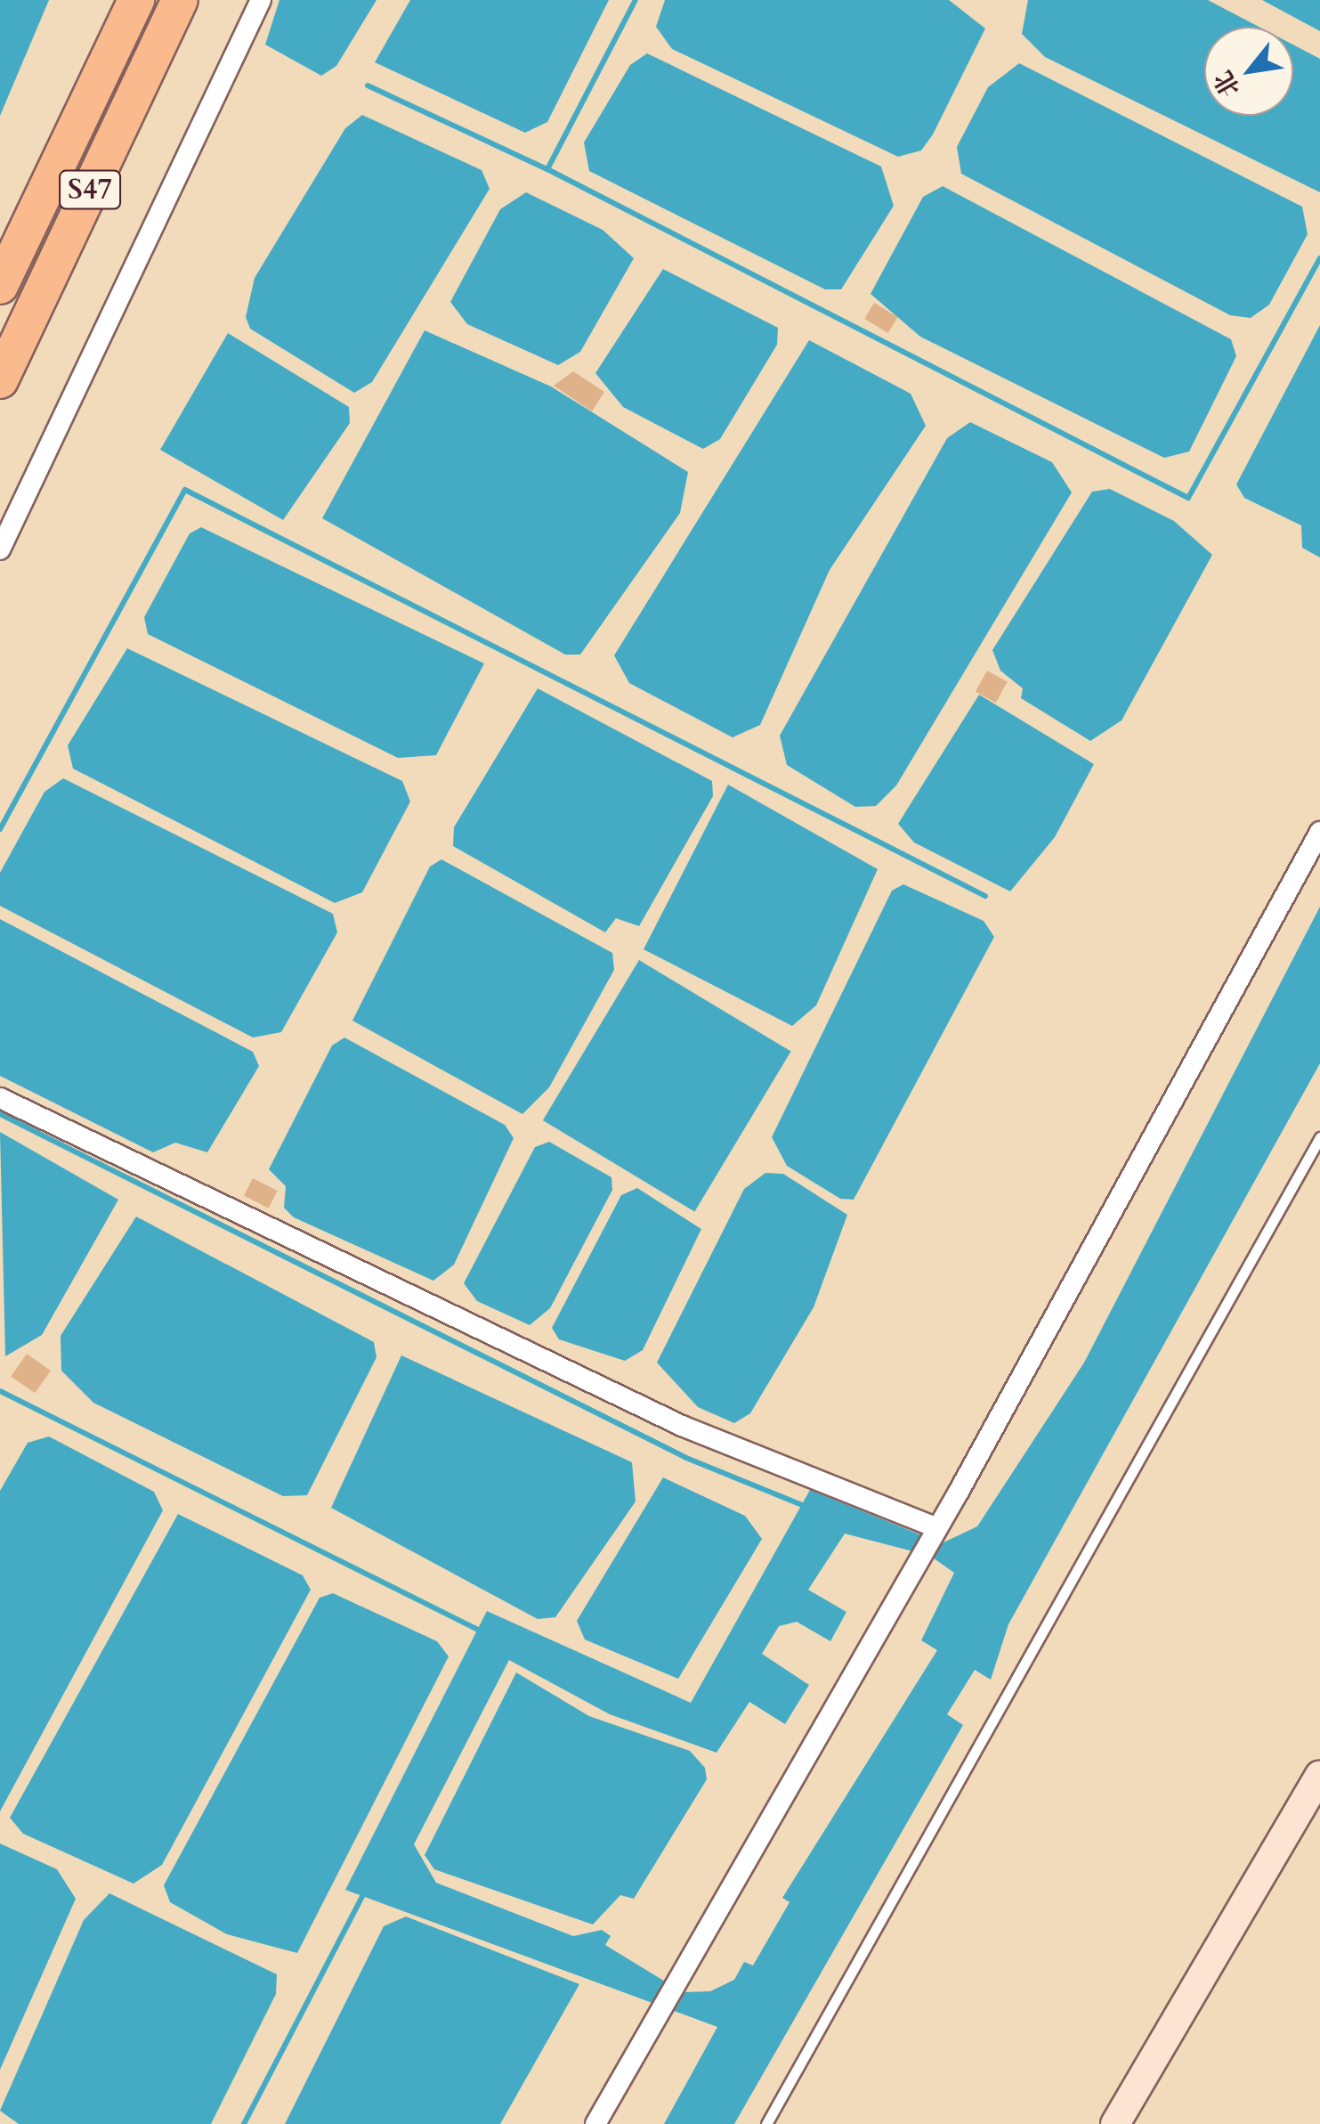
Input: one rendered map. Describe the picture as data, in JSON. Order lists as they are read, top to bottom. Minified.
{"streets":{"highway":["S47"]},"north":"bottom left"}
